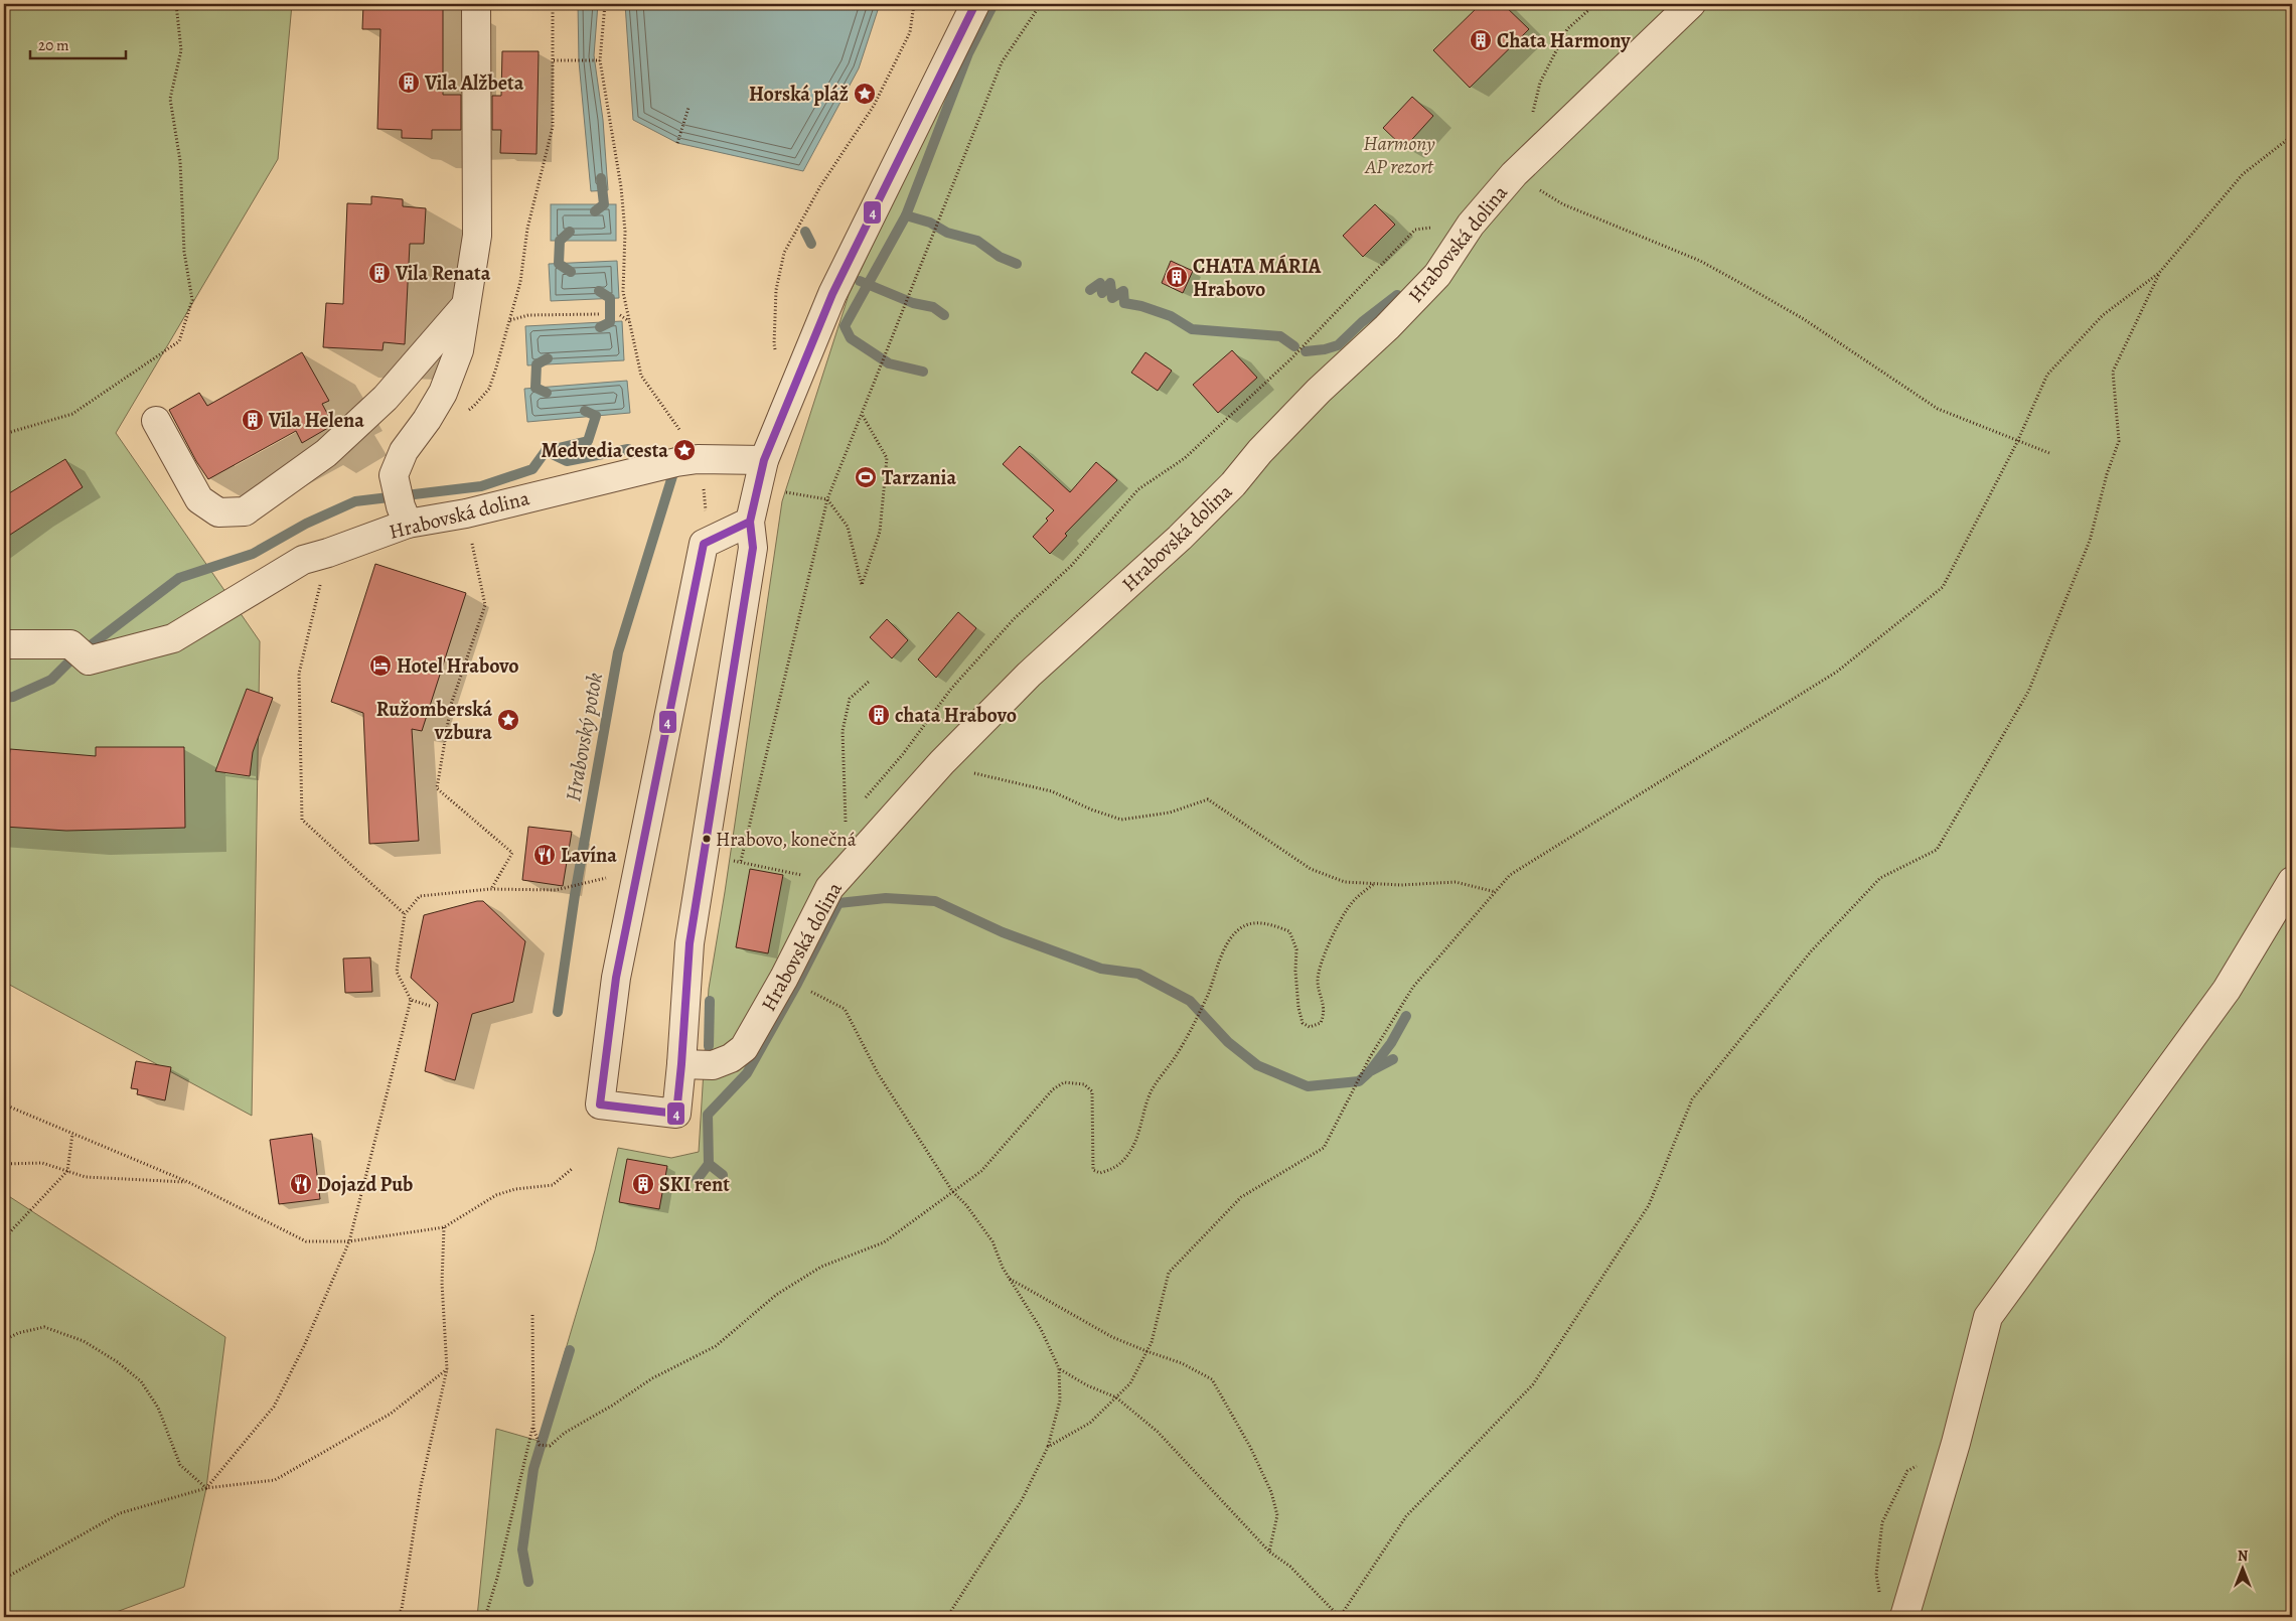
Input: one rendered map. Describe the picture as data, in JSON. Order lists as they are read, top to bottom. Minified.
{"streets":{"street":["Hrabovská dolina"]},"water":["Hrabovský potok"],"parks":["Harmony AP rezort"],"places":{"building":["Chata Harmony","Vila Alžbeta","Vila Renata","CHATA MÁRIA Hrabovo","Vila Helena","chata Hrabovo","SKI rent"],"place":["Horská pláž","Medvedia cesta","Ružomberská vzbura"],"sports":["Tarzania"],"hotel":["Hotel Hrabovo"],"other":["Hrabovo, konečná"],"restaurant":["Lavína","Dojazd Pub"]},"lines":["transit line 4"],"scale_bar":"20 m","north":"top"}
